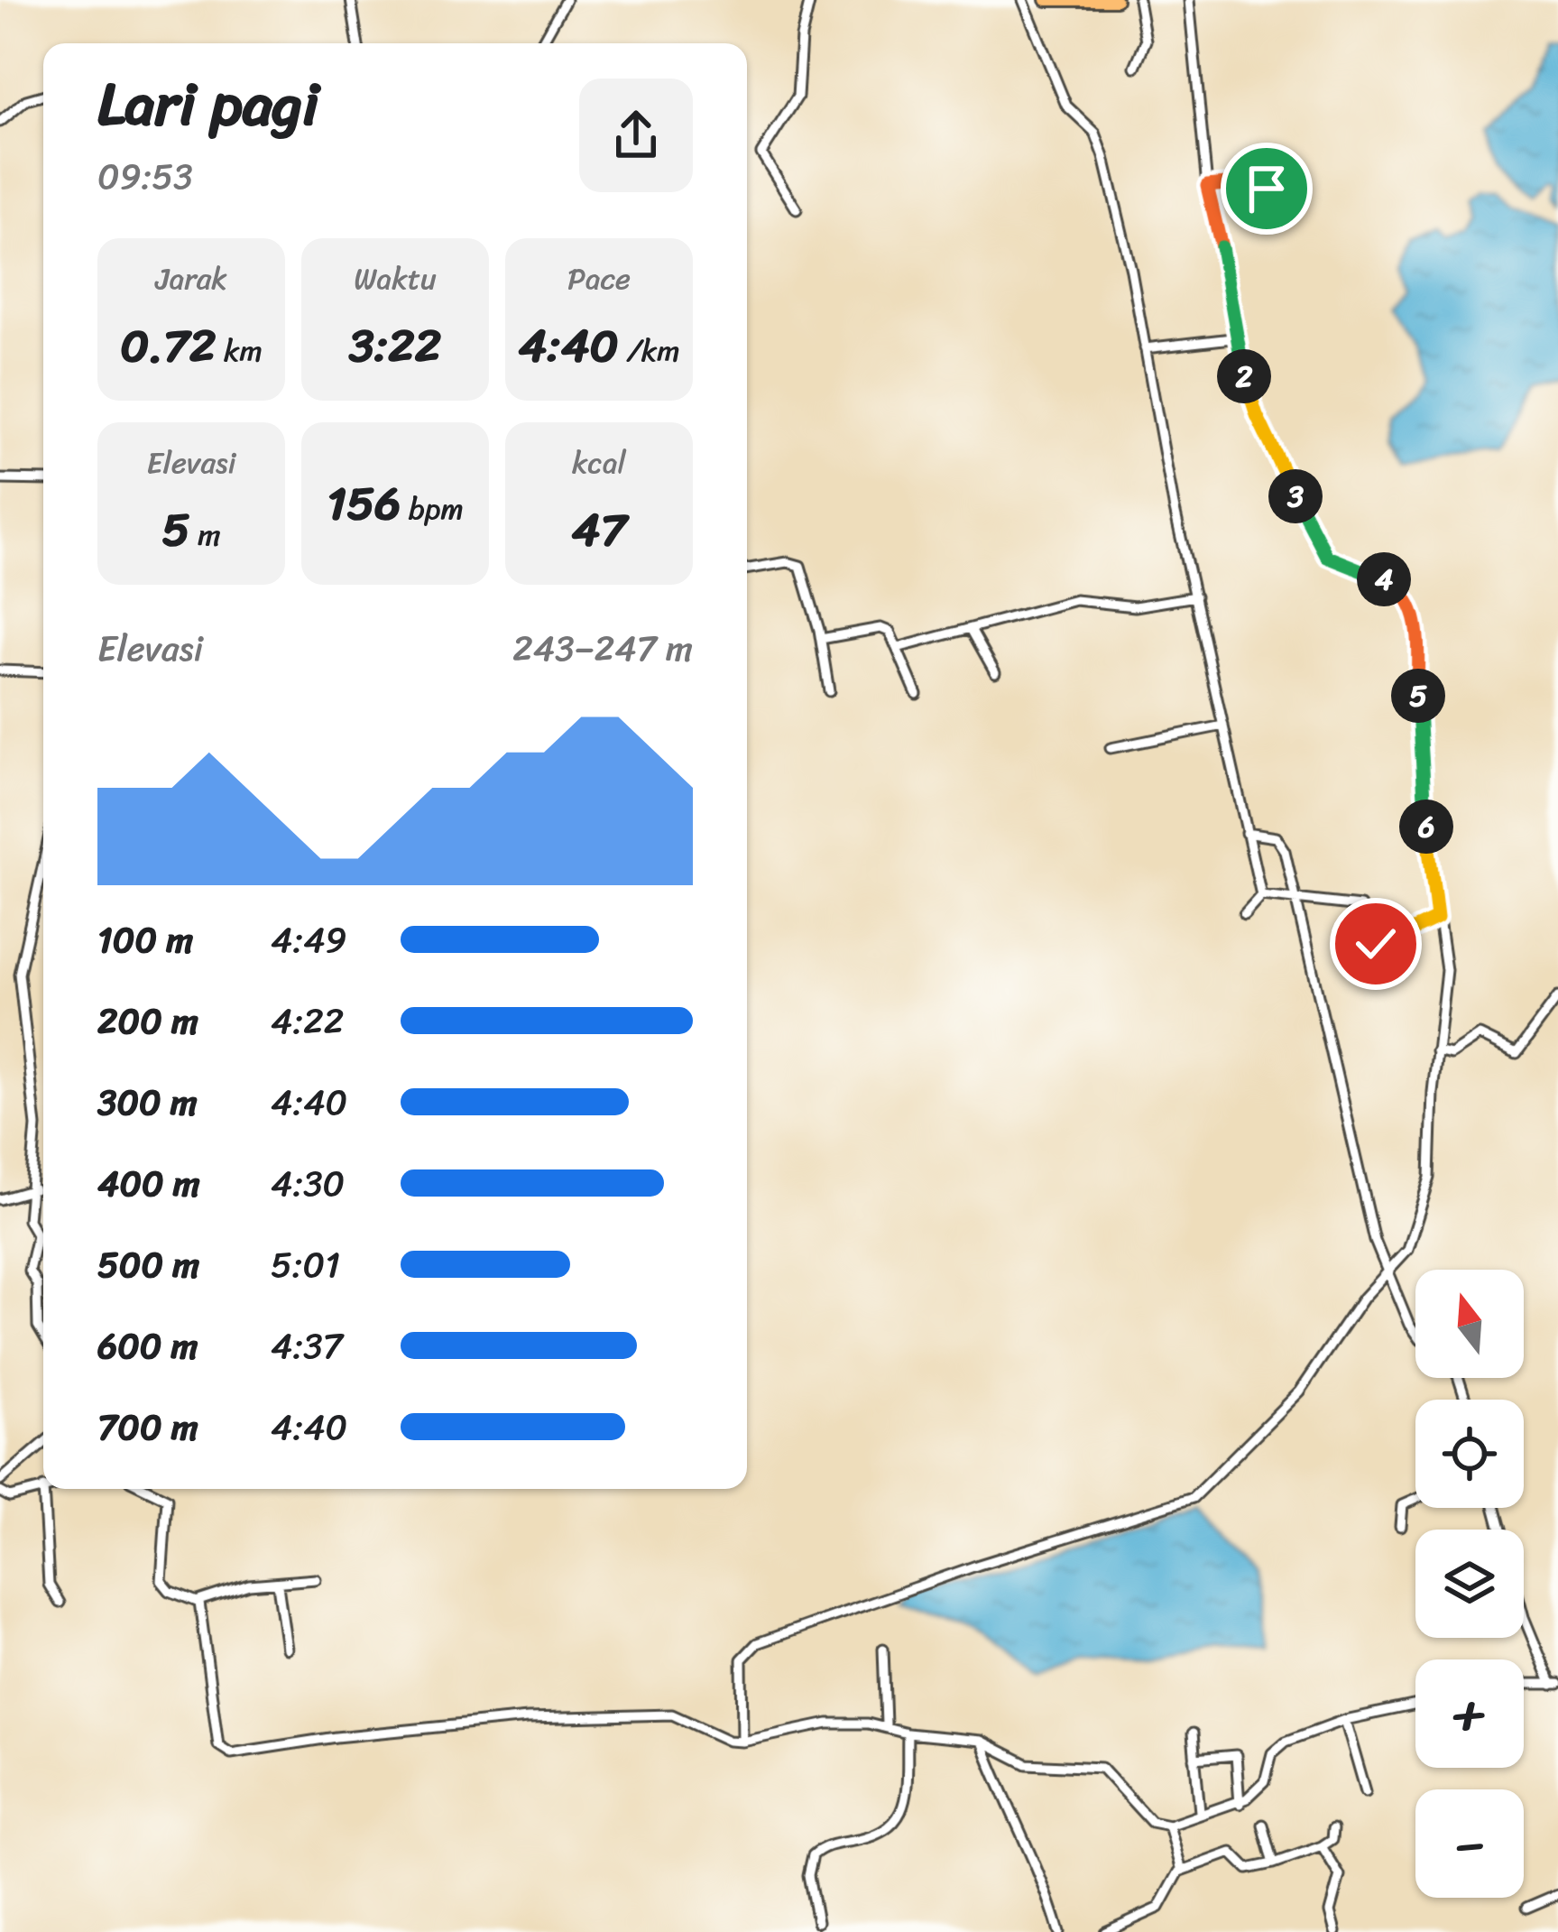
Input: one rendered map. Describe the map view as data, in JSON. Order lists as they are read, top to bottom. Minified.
{"north":"top","page":{"heading":["Lari pagi","09:53"],"stats":[["Jarak","0.72 km"],["Waktu","3:22"],["Pace","4:40 /km"],["Elevasi","5 m"],["156 bpm"],["kcal","47"]],"pins":["2","3","4","5","6"],"chart":["Elevasi","243–247 m"],"list":[{"name":"100 m","note":"4:49"},{"name":"200 m","note":"4:22"},{"name":"300 m","note":"4:40"},{"name":"400 m","note":"4:30"},{"name":"500 m","note":"5:01"},{"name":"600 m","note":"4:37"},{"name":"700 m","note":"4:40"}],"map_buttons":["+","−"]}}
